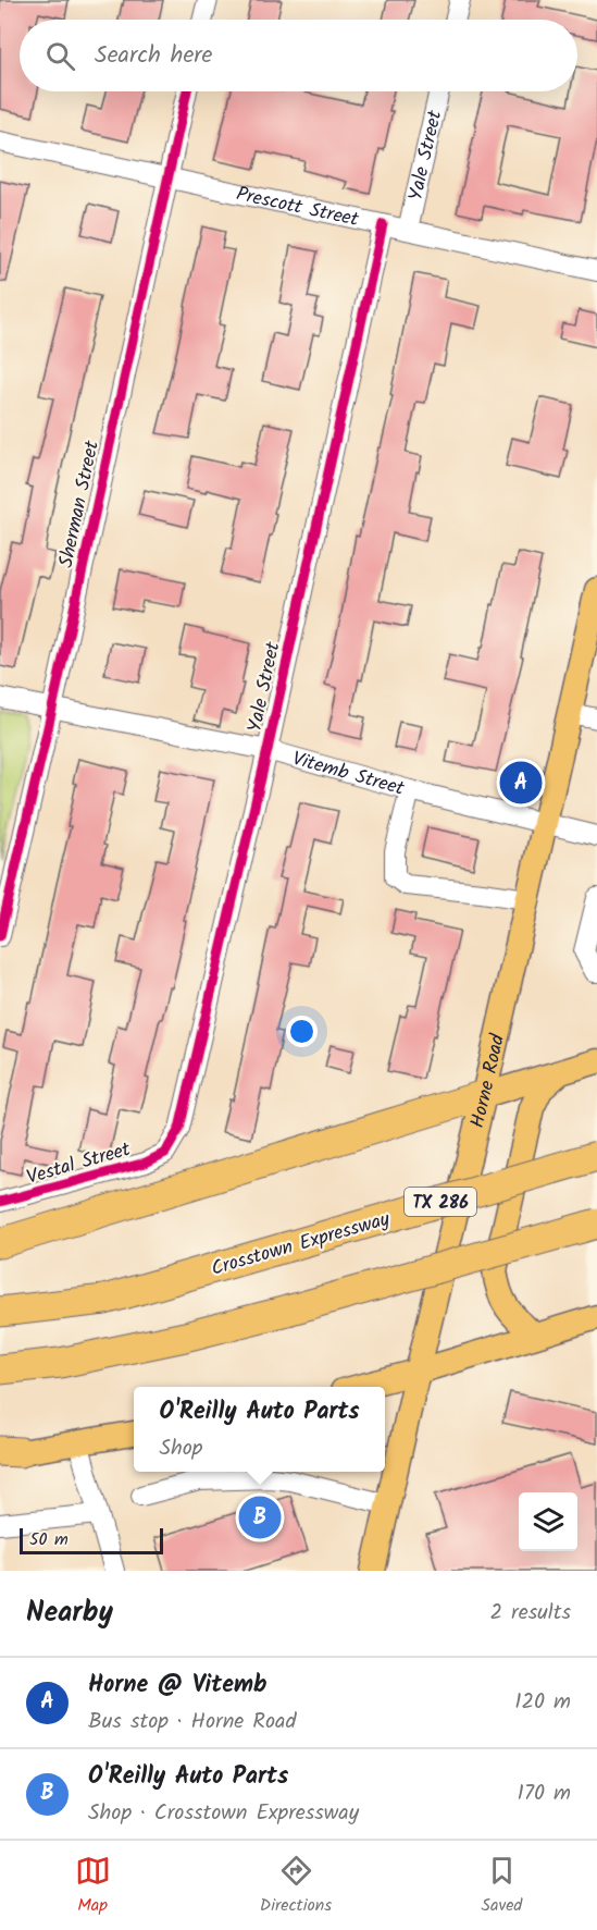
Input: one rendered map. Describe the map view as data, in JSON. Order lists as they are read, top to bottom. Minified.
{"streets":{"highway":["TX 286","Crosstown Expressway"],"main road":["Horne Road"],"street":["Yale Street","Prescott Street","Sherman Street","Vitemb Street","Vestal Street"]},"crossings":[["Yale Street","Prescott Street"],["Yale Street","Vitemb Street"],["Yale Street","Vestal Street"],["Prescott Street","Sherman Street"],["Sherman Street","Vitemb Street"],["Vitemb Street","Horne Road"]],"scale_bar":"50 m","page":{"search":"Search here","pins":["A","B"],"popup":["O'Reilly Auto Parts","Shop"],"scale":"50 m","heading":["Nearby","2 results"],"list":[{"mark":"A","name":"Horne @ Vitemb","note":"Bus stop · Horne Road","value":"120 m"},{"mark":"B","name":"O'Reilly Auto Parts","note":"Shop · Crosstown Expressway","value":"170 m"}],"nav":["Map","Directions","Saved"]}}
